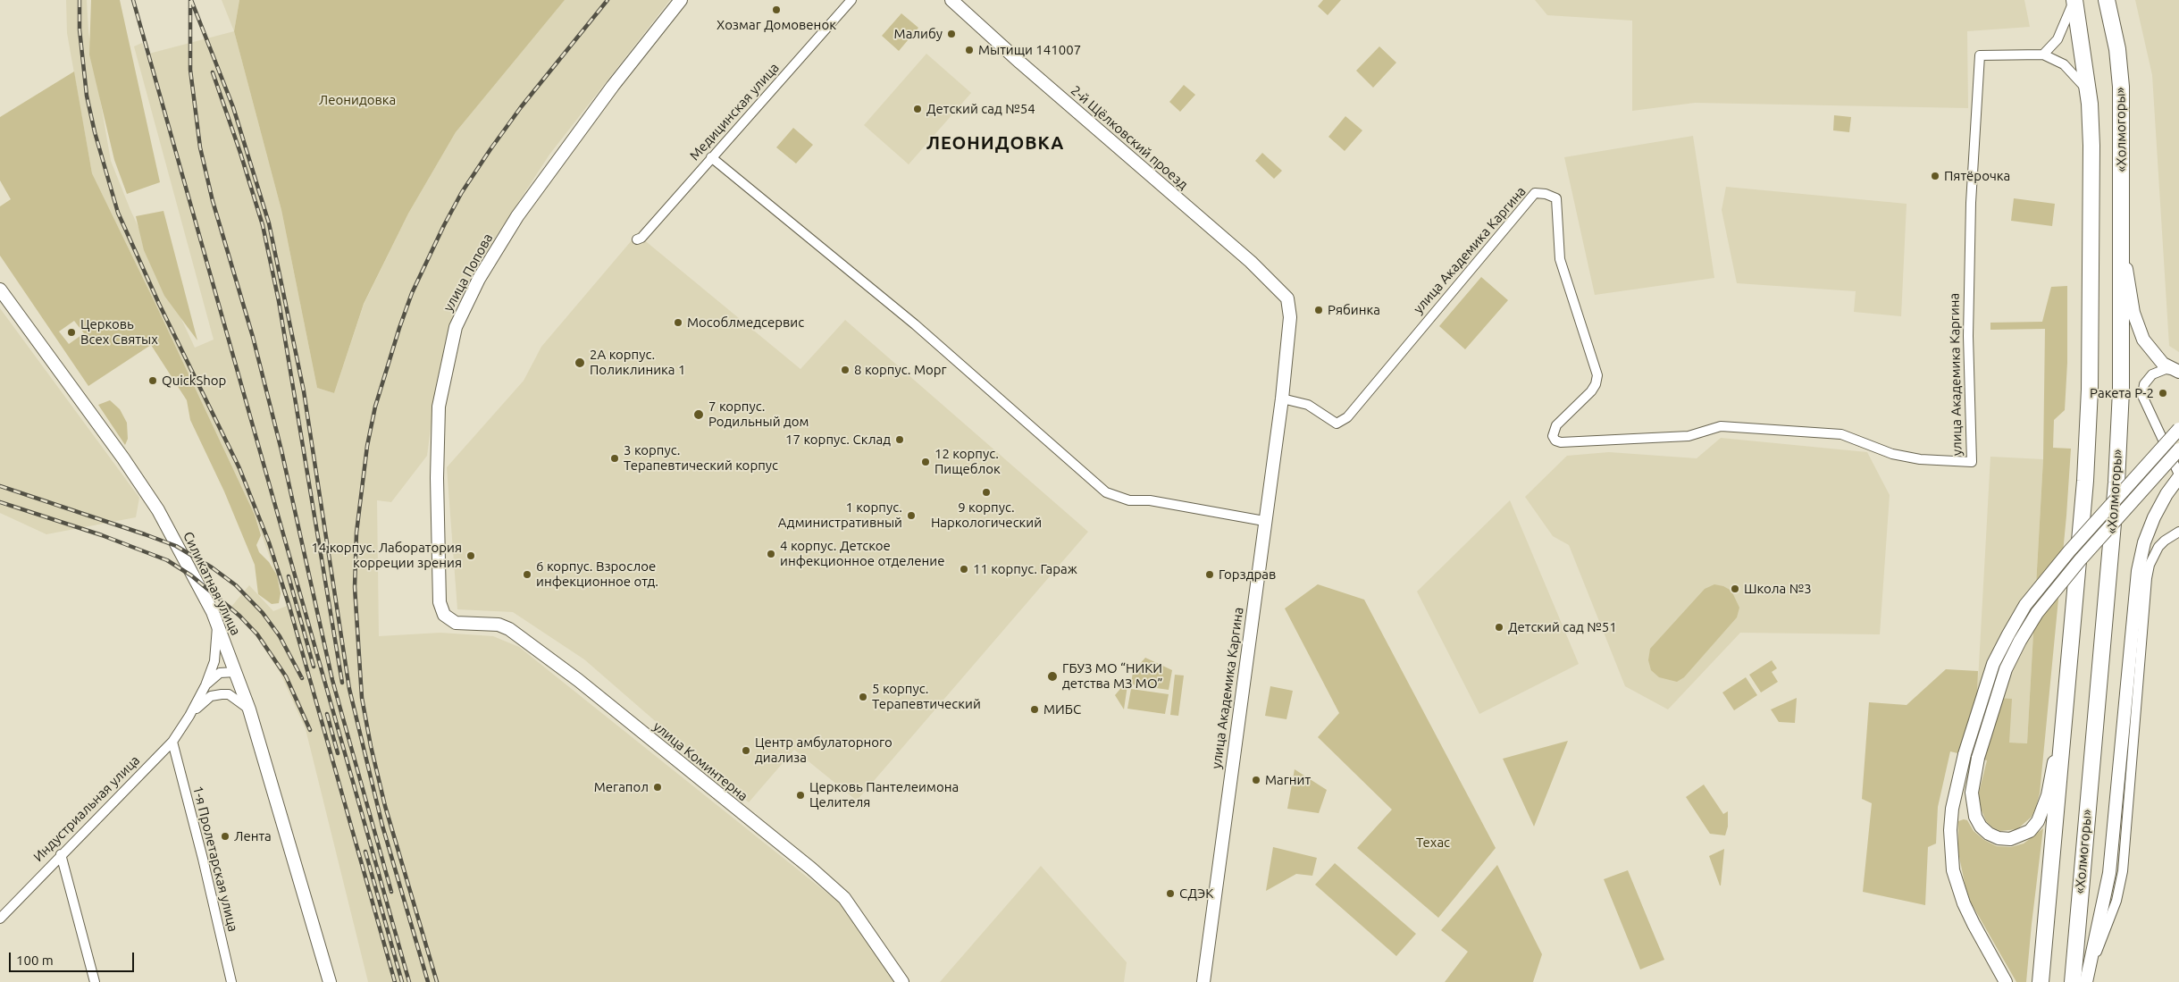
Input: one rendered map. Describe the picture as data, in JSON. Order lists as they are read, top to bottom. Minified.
{"streets":{"highway":["«Холмогоры»"],"street":["Медицинская улица","2-й Щёлковский проезд","улица Академика Каргина","улица Попова","Силикатная улица","улица Коминтерна","Индустриальная улица","1-я Пролетарская улица"]},"crossings":[["2-й Щёлковский проезд","улица Академика Каргина"],["улица Попова","улица Коминтерна"],["Силикатная улица","Индустриальная улица"],["Индустриальная улица","1-я Пролетарская улица"]],"districts":["ЛЕОНИДОВКА"],"parks":["Леонидовка","Техас"],"places":["Хозмаг Домовенок","Малибу","Мытищи 141007","Детский сад №54","Пятёрочка","Рябинка","Мособлмедсервис","Церковь Всех Святых","2А корпус. Поликлиника 1","8 корпус. Морг","QuickShop","Ракета Р-2","7 корпус. Родильный дом","17 корпус. Склад","3 корпус. Терапевтический корпус","12 корпус. Пищеблок","9 корпус. Наркологический","1 корпус. Административный","4 корпус. Детское инфекционное отделение","14 корпус. Лаборатория корреции зрения","11 корпус. Гараж","6 корпус. Взрослое инфекционное отд.","Горздрав","Школа №3","Детский сад №51","ГБУЗ МО “НИКИ детства МЗ МО”","5 корпус. Терапевтический","МИБС","Центр амбулаторного диализа","Магнит","Мегапол","Церковь Пантелеимона Целителя","Лента","СДЭК"],"scale_bar":"100 m"}
